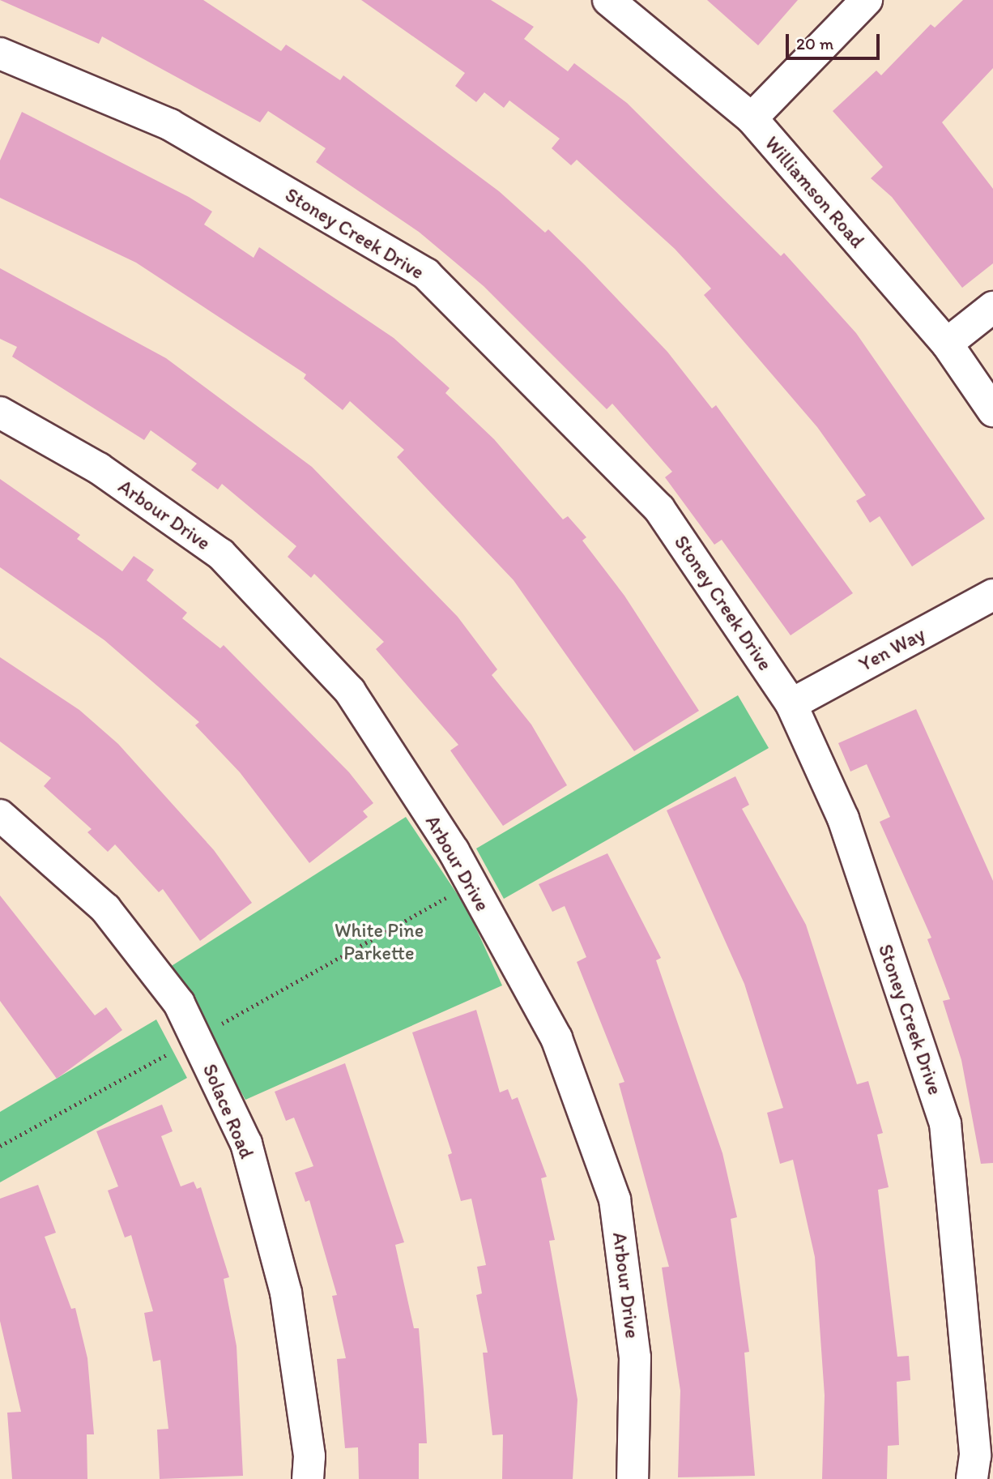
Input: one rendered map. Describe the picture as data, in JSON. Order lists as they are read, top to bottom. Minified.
{"streets":{"street":["Williamson Road","Stoney Creek Drive","Arbour Drive","Yen Way","Solace Road"]},"crossings":[["Stoney Creek Drive","Yen Way"]],"parks":["White Pine Parkette"],"scale_bar":"20 m"}
